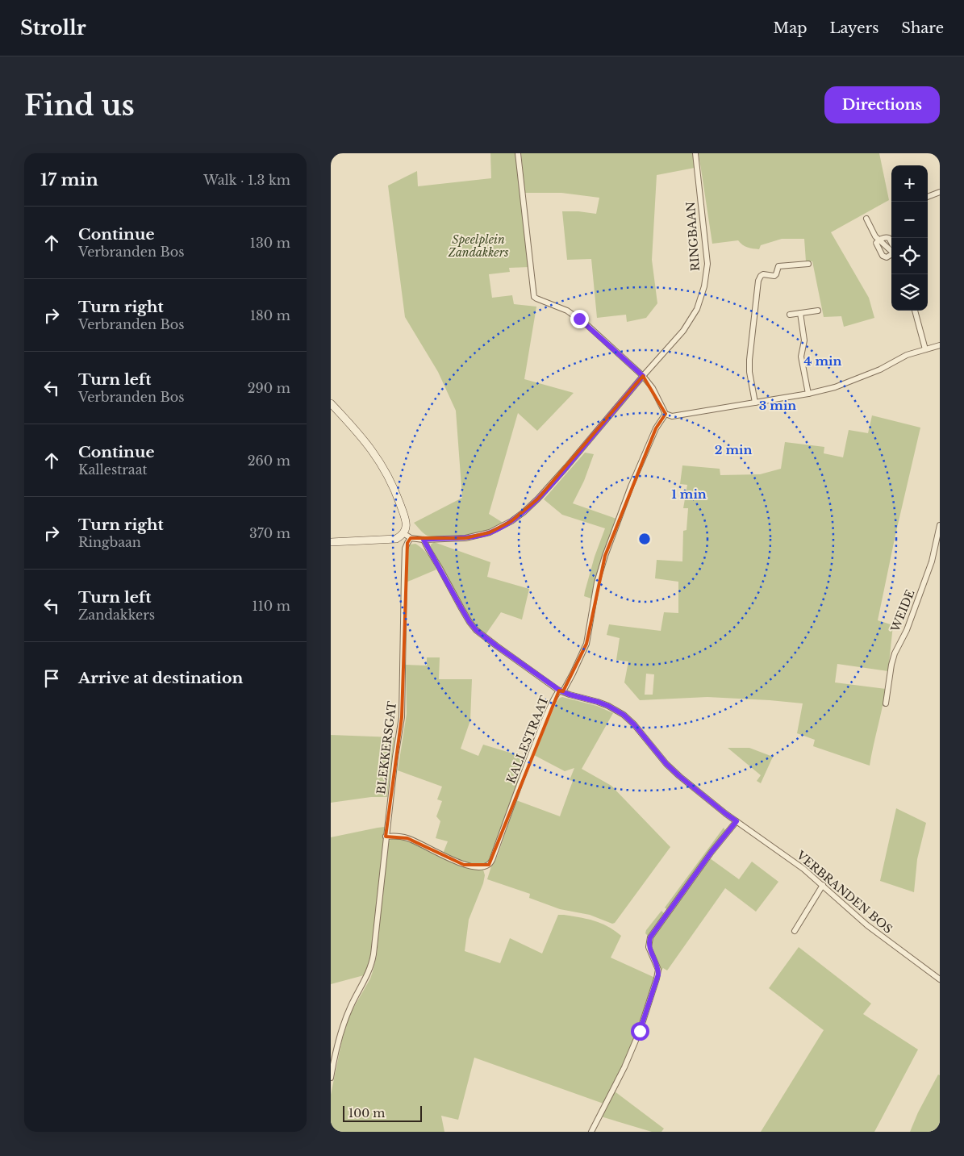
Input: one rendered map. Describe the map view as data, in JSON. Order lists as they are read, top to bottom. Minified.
{"streets":{"street":["RINGBAAN","WEIDE","KALLESTRAAT","BLEKKERSGAT","VERBRANDEN BOS"]},"crossings":[["RINGBAAN","KALLESTRAAT"],["RINGBAAN","BLEKKERSGAT"],["KALLESTRAAT","BLEKKERSGAT"],["KALLESTRAAT","VERBRANDEN BOS"]],"parks":["Speelplein Zandakkers"],"scale_bar":"100 m","page":{"header":"Strollr","nav":["Map","Layers","Share"],"buttons":"Directions","title":"Find us","heading":["17 min","Walk · 1.3 km"],"map_buttons":["+","−"],"list":[["Continue","Verbranden Bos","130 m"],["Turn right","Verbranden Bos","180 m"],["Turn left","Verbranden Bos","290 m"],["Continue","Kallestraat","260 m"],["Turn right","Ringbaan","370 m"],["Turn left","Zandakkers","110 m"],"Arrive at destination"],"scale":"100 m"},"rings":["4 min","3 min","2 min","1 min"]}
